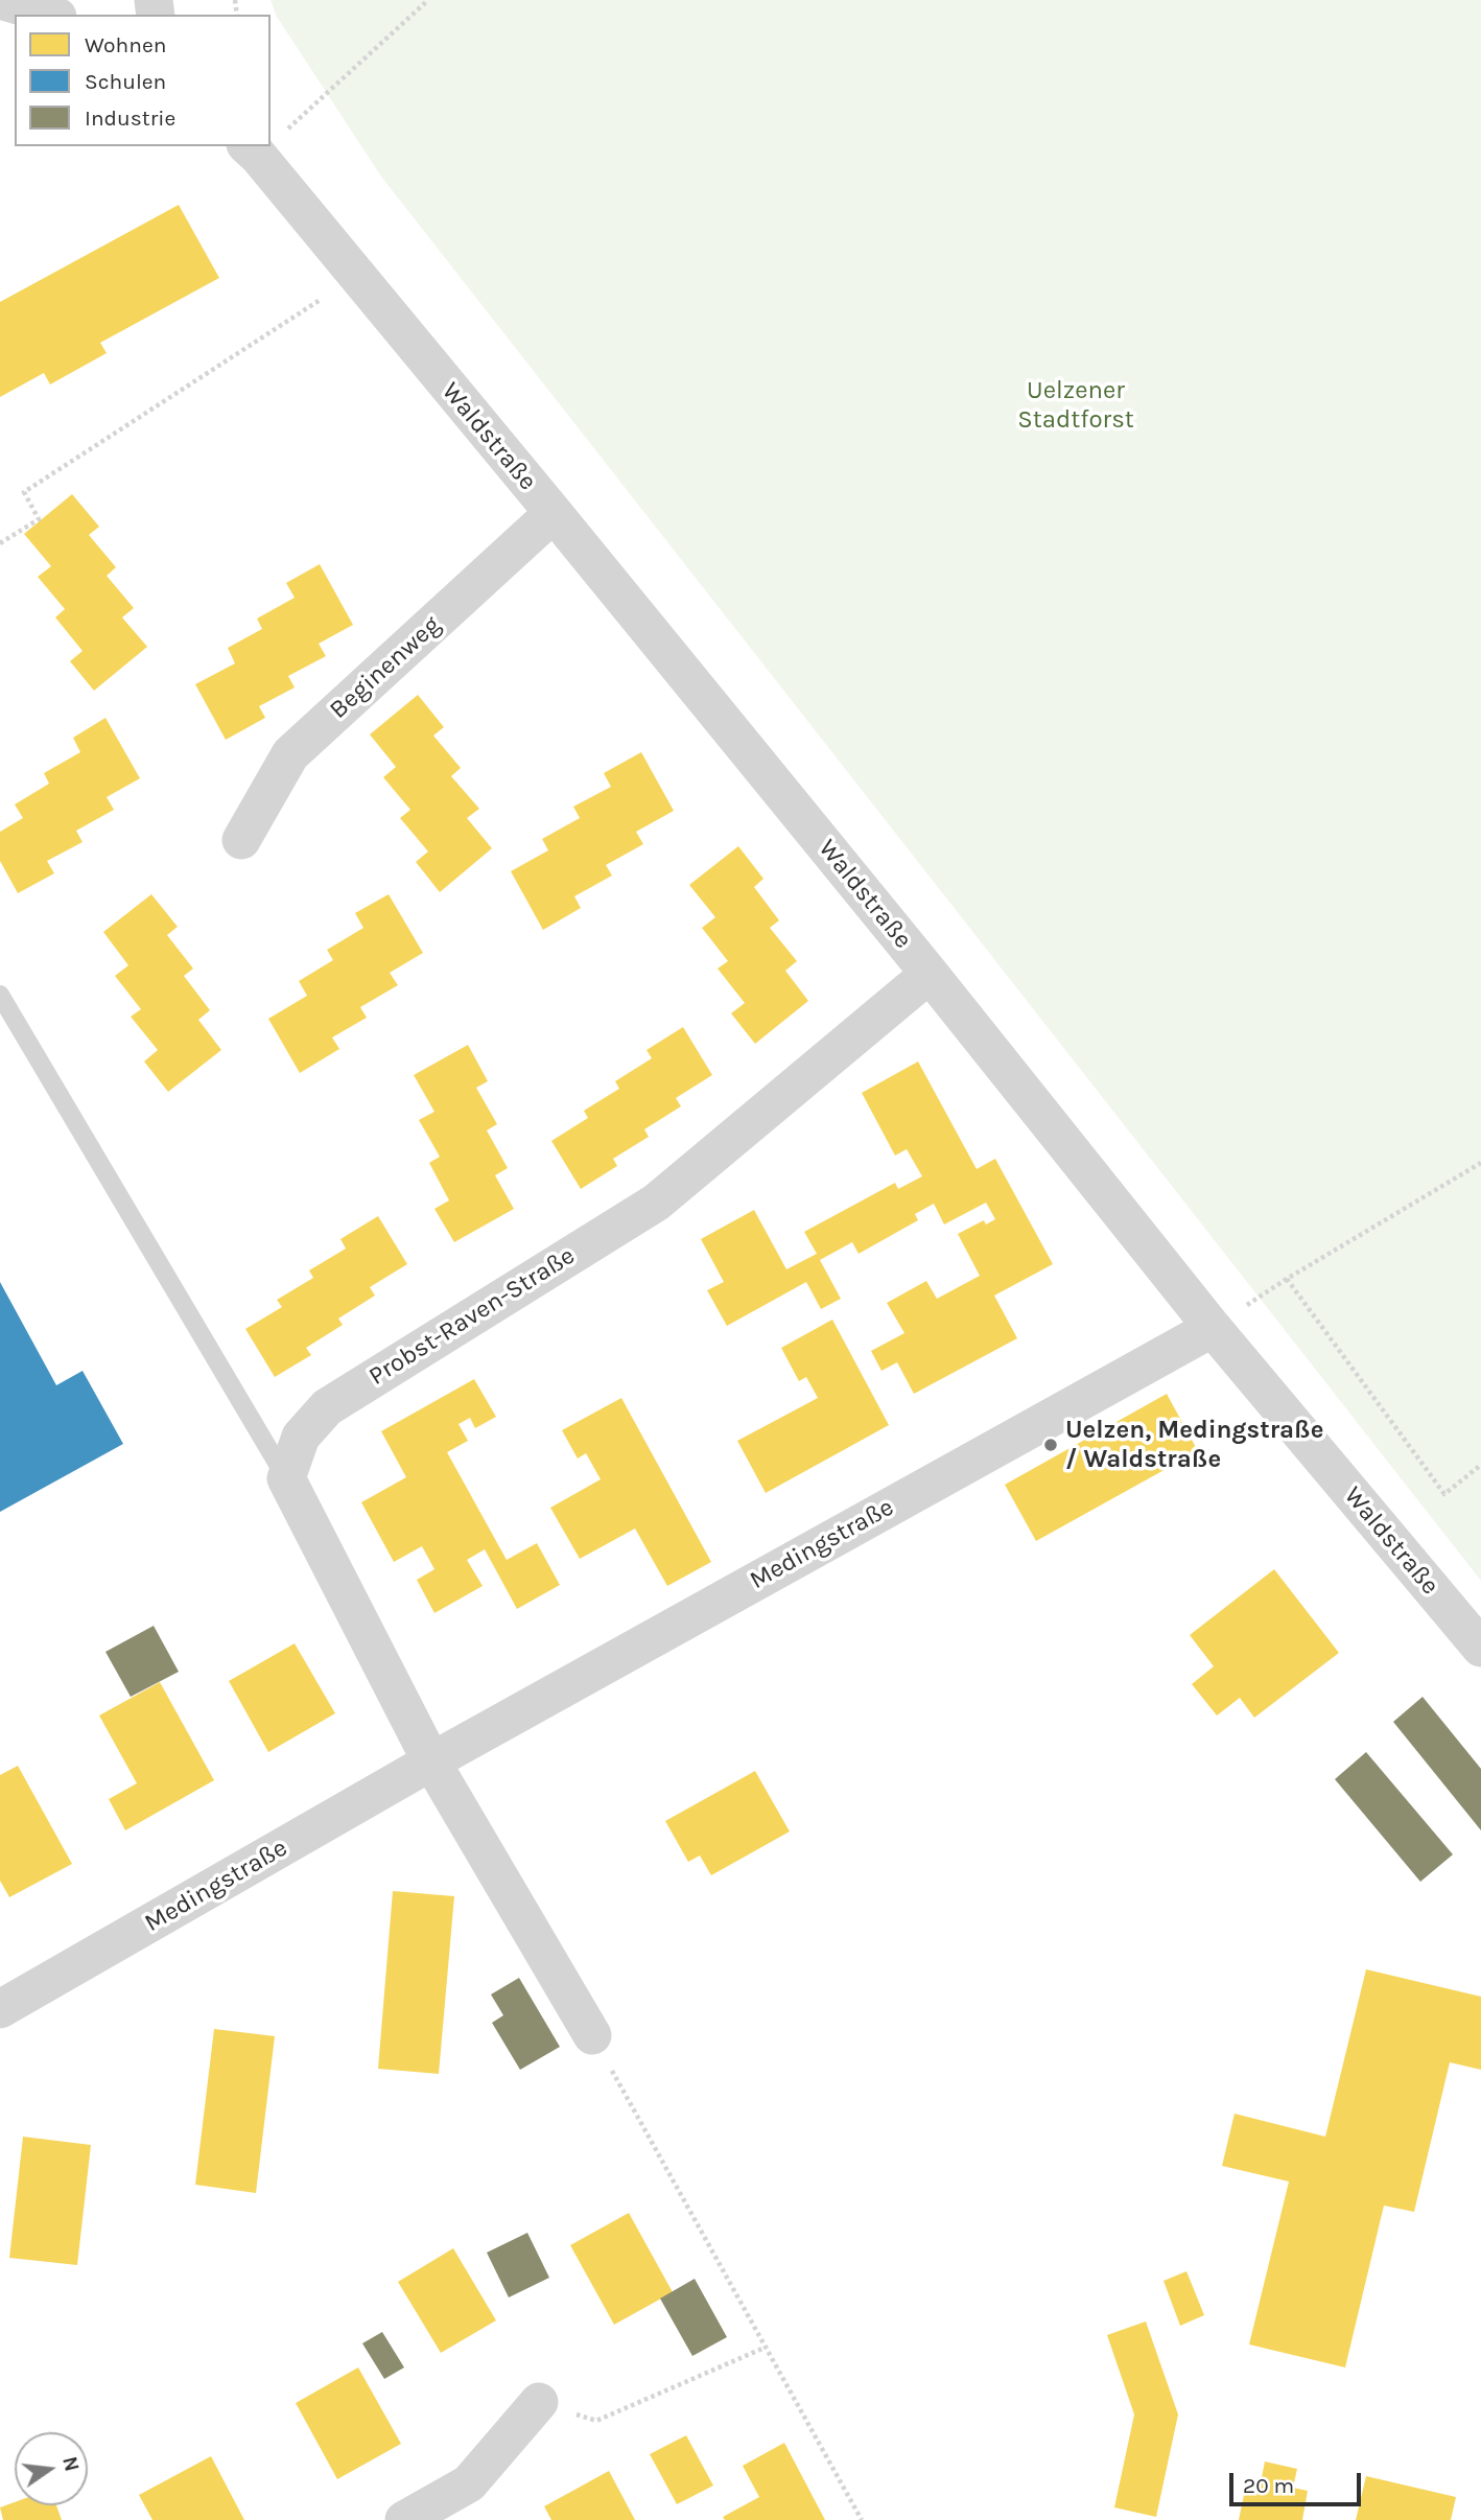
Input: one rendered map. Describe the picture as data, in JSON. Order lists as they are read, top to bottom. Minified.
{"streets":{"street":["Waldstraße","Beginenweg","Probst-Raven-Straße","Medingstraße"]},"crossings":[["Waldstraße","Beginenweg"],["Waldstraße","Probst-Raven-Straße"],["Waldstraße","Medingstraße"]],"parks":["Uelzener Stadtforst"],"places":["Uelzen, Medingstraße / Waldstraße"],"legend":["Wohnen","Schulen","Industrie"],"scale_bar":"20 m","north":"right"}
